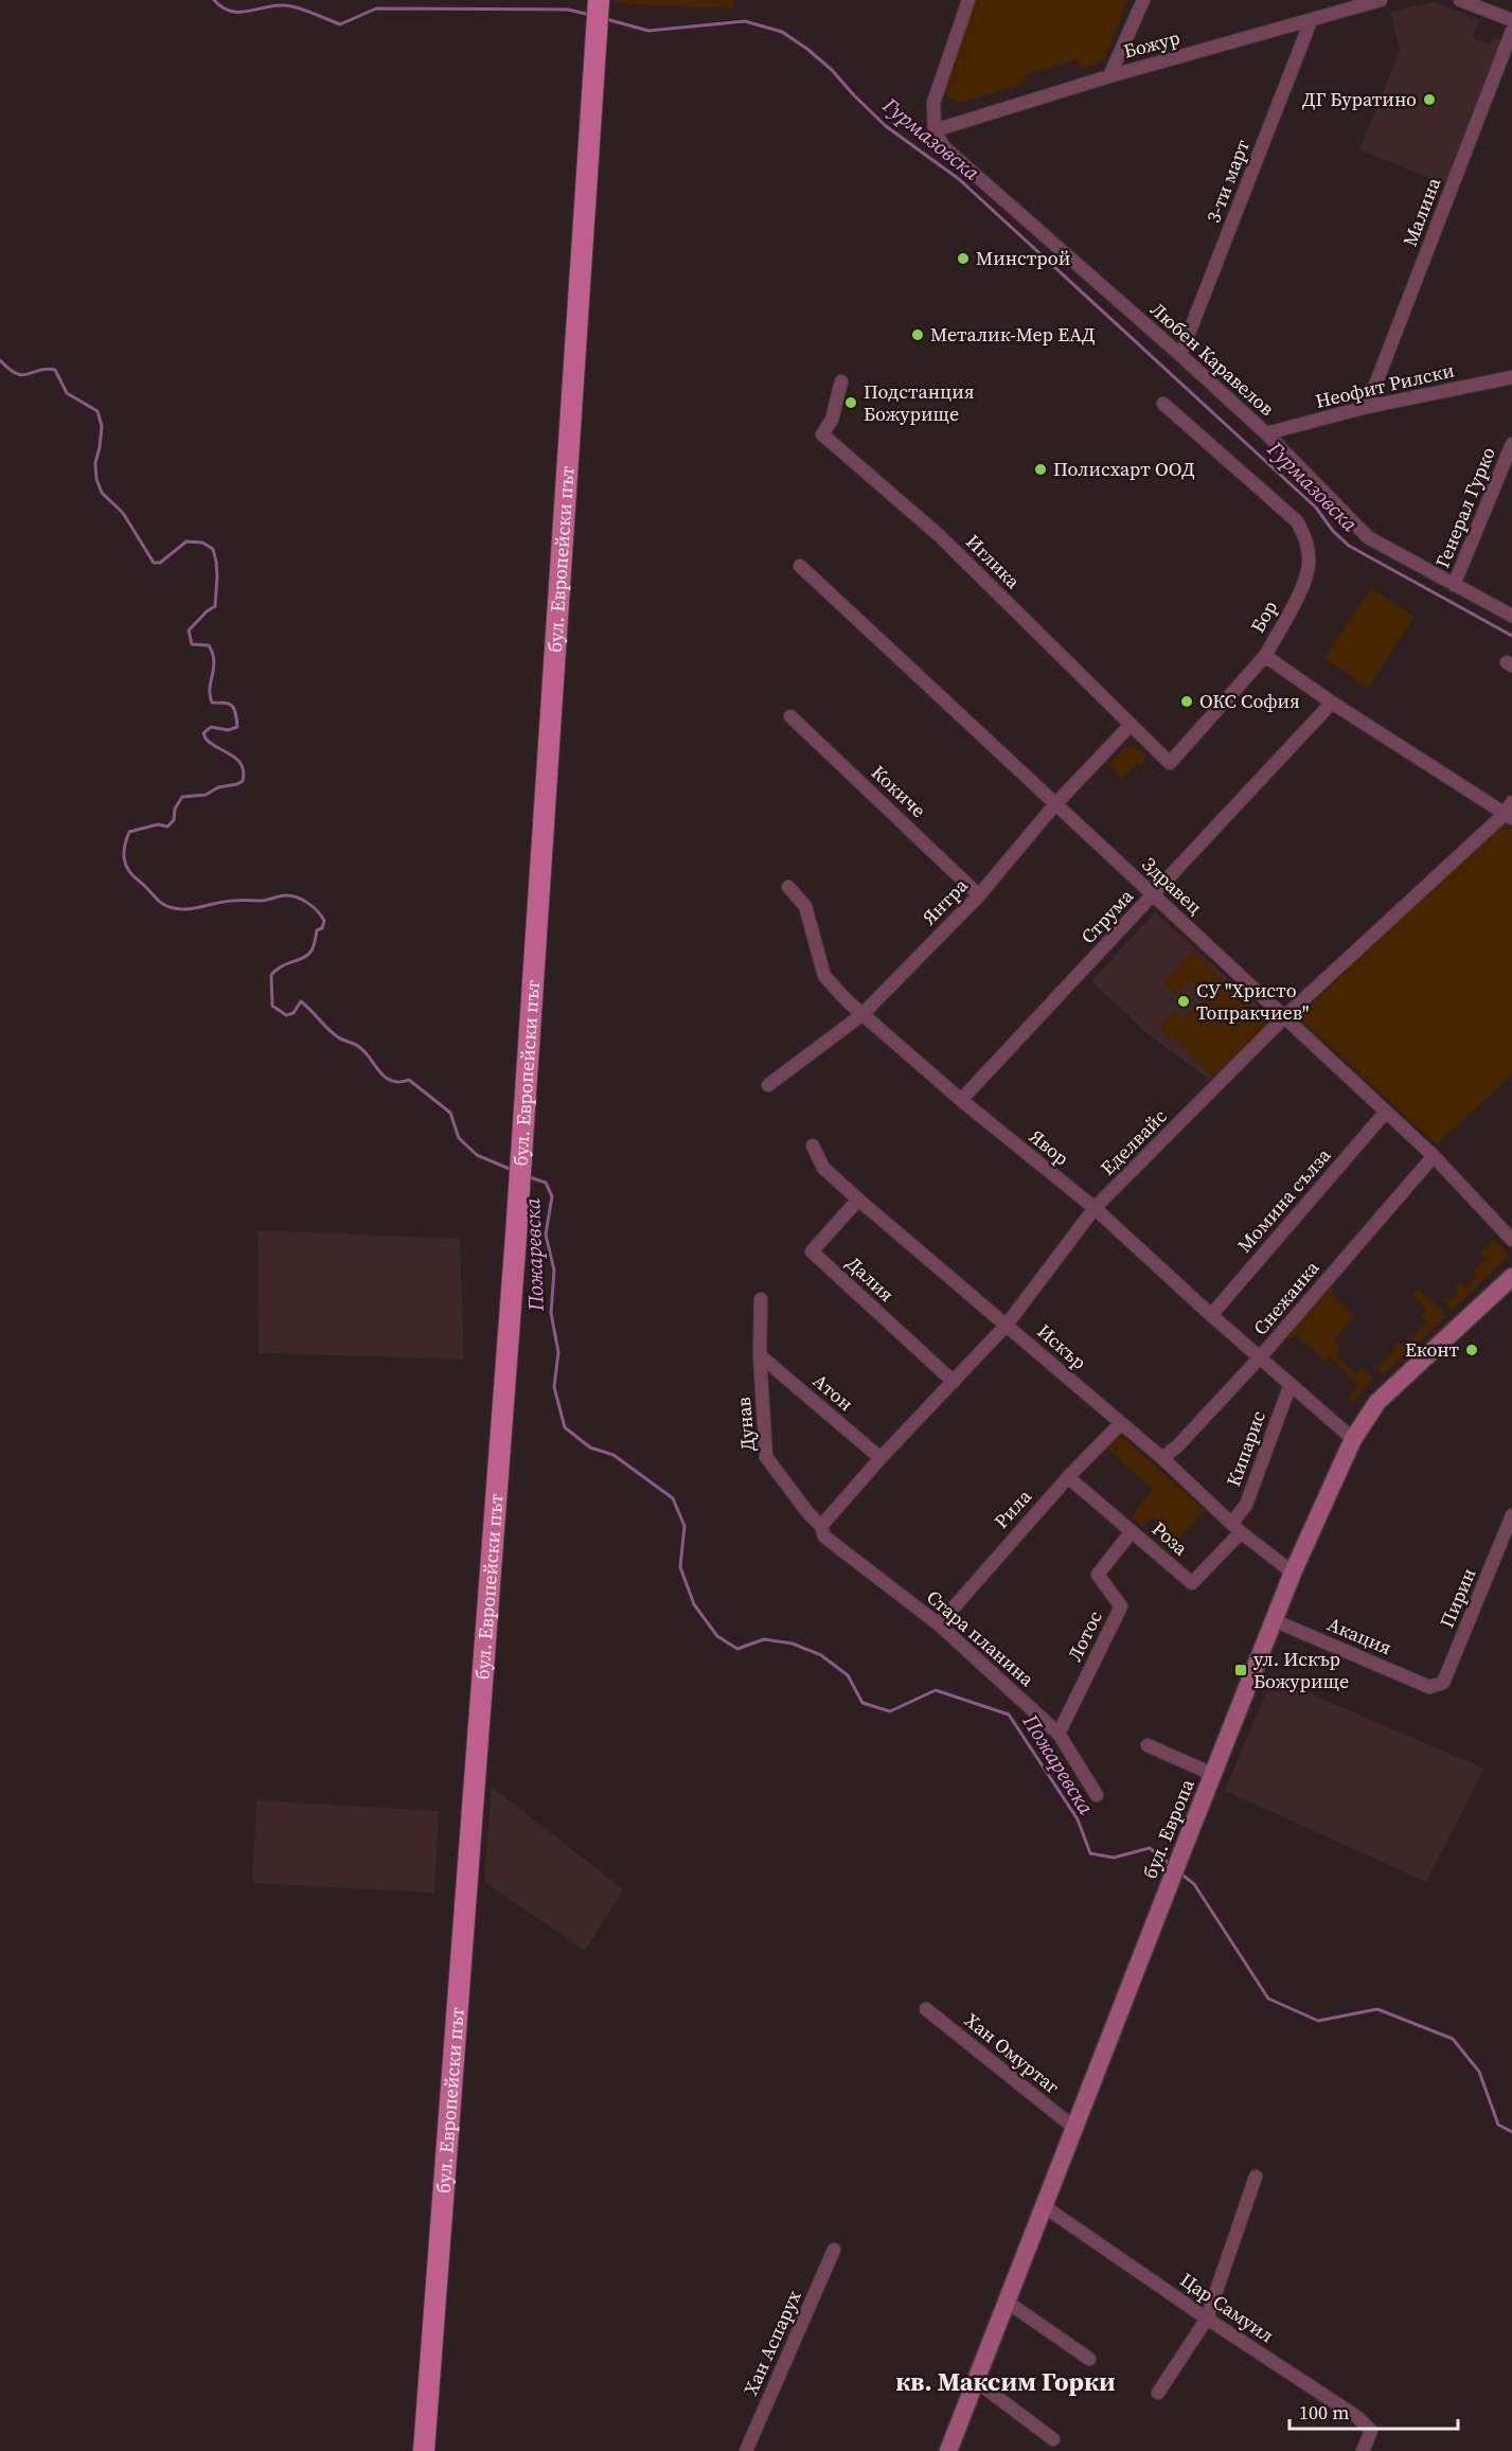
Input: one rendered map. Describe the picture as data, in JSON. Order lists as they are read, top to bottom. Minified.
{"streets":{"main road":["бул. Европейски път"],"street":["Божур","3-ти март","Малина","Любен Каравелов","Неофит Рилски","Генерал Гурко","Иглика","Бор","Кокиче","Здравец","Янтра","Струма","Еделвайс","Явор","Момина сълза","Далия","Снежанка","Искър","Атон","Дунав","Кипарис","Рила","Роза","Пирин","Лотос","Акация","Стара планина","бул. Европа","Хан Омуртаг","Цар Самуил","Хан Аспарух"]},"crossings":[["Божур","3-ти март"],["Божур","Любен Каравелов"],["3-ти март","Любен Каравелов"],["Малина","Неофит Рилски"],["Любен Каравелов","Неофит Рилски"],["Любен Каравелов","Генерал Гурко"],["Иглика","Бор"],["Иглика","Янтра"],["Бор","Струма"],["Бор","Еделвайс"],["Кокиче","Янтра"],["Здравец","Янтра"],["Здравец","Струма"],["Здравец","Еделвайс"],["Здравец","Момина сълза"],["Здравец","Снежанка"],["Янтра","Явор"],["Струма","Явор"],["Еделвайс","Явор"],["Еделвайс","Далия"],["Еделвайс","Искър"],["Еделвайс","Атон"],["Еделвайс","Дунав"],["Еделвайс","Стара планина"],["Явор","Момина сълза"],["Явор","Снежанка"],["Явор","Кипарис"],["Явор","бул. Европа"],["Далия","Искър"],["Снежанка","Искър"],["Искър","Кипарис"],["Искър","Рила"],["Искър","Роза"],["Искър","бул. Европа"],["Атон","Дунав"],["Дунав","Стара планина"],["Кипарис","Роза"],["Рила","Роза"],["Рила","Стара планина"],["Роза","Лотос"],["Пирин","Акация"],["Лотос","Стара планина"],["Акация","бул. Европа"],["бул. Европа","Хан Омуртаг"],["бул. Европа","Цар Самуил"]],"districts":["кв. Максим Горки"],"water":["Гурмазовска","Пожаревска"],"places":{"other":["ДГ Буратино","Минстрой","Металик-Мер ЕАД","Подстанция Божурище","Полисхарт ООД","ОКС София","СУ \"Христо Топракчиев\"","Еконт"],"transit":["ул. Искър Божурище"]},"scale_bar":"100 m"}
